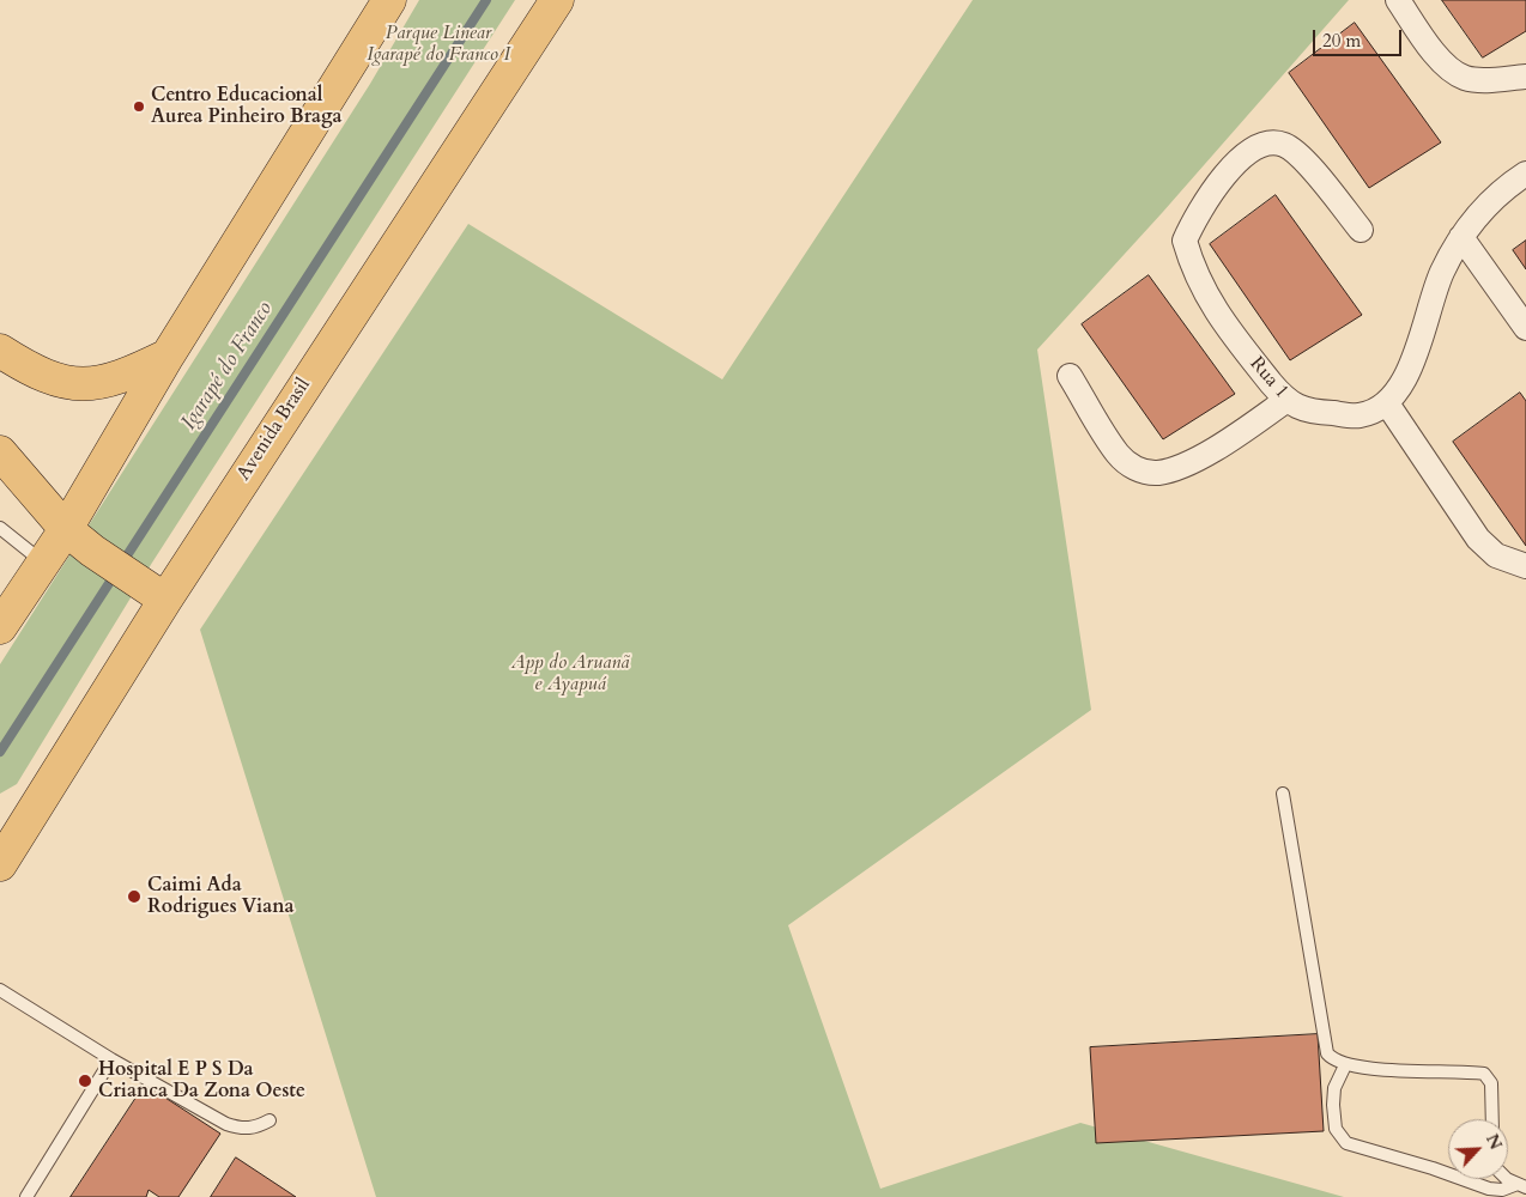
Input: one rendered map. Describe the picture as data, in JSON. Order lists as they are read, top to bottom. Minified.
{"streets":{"highway":["Avenida Brasil"],"street":["Rua 1"]},"water":["Igarapé do Franco"],"parks":["Parque Linear Igarapé do Franco I","App do Aruanã e Ayapuá"],"places":["Centro Educacional Aurea Pinheiro Braga","Caimi Ada Rodrigues Viana","Hospital E P S Da Crianca Da Zona Oeste"],"scale_bar":"20 m","north":"top right"}
